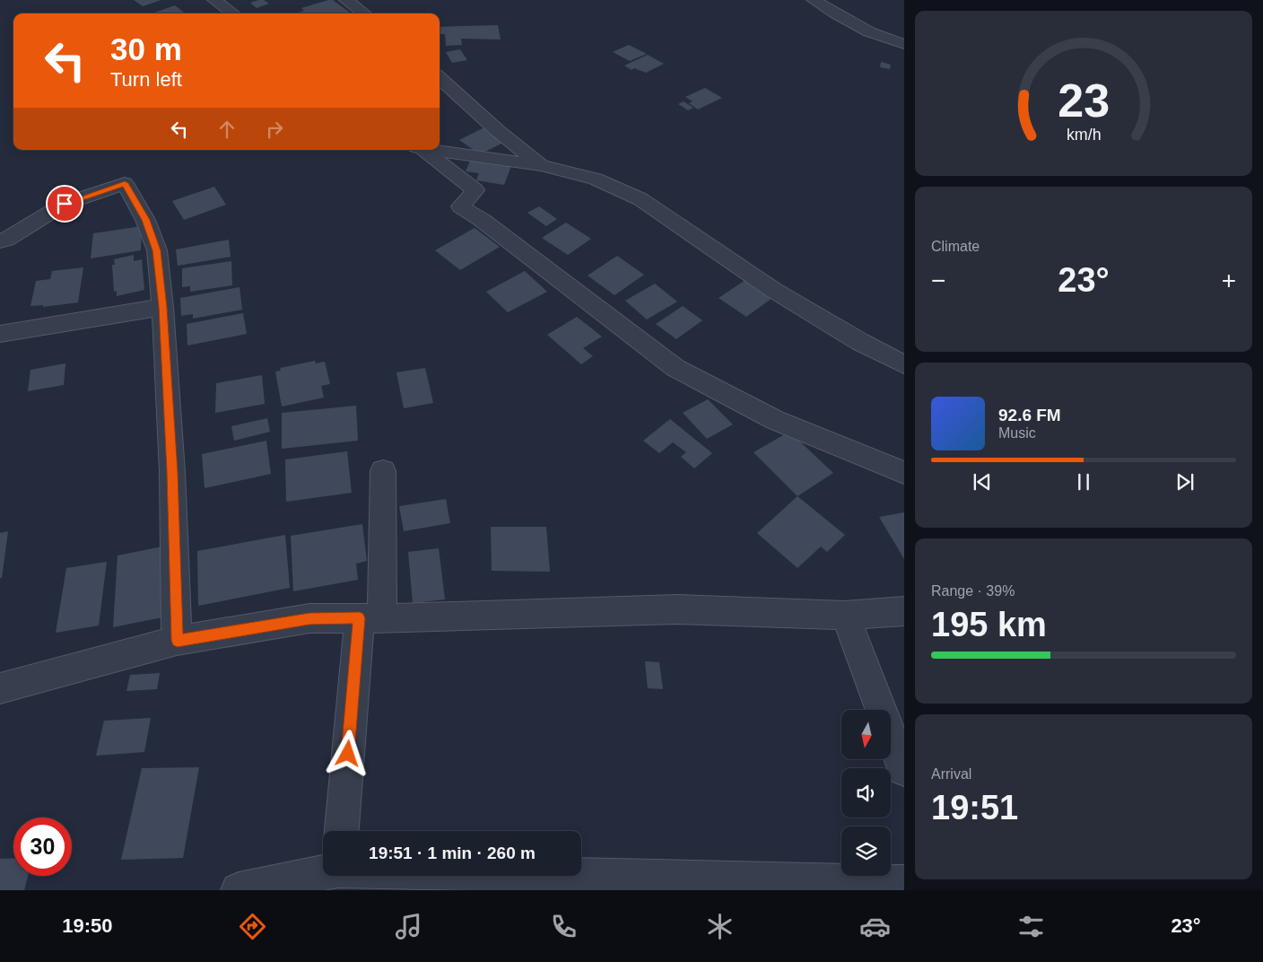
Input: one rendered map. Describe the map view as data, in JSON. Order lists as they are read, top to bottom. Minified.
{"north":"bottom","page":{"turn":["30 m","Turn left"],"tile":["Climate",["Range · 39%","195 km"],["Arrival","19:51"]],"heat":["−","23°","+"],"song":["92.6 FM","Music"],"limit":"30","trip":"19:51 · 1 min · 260 m","tabs":["19:50","23°"],"gauge":["23","km/h"]}}
